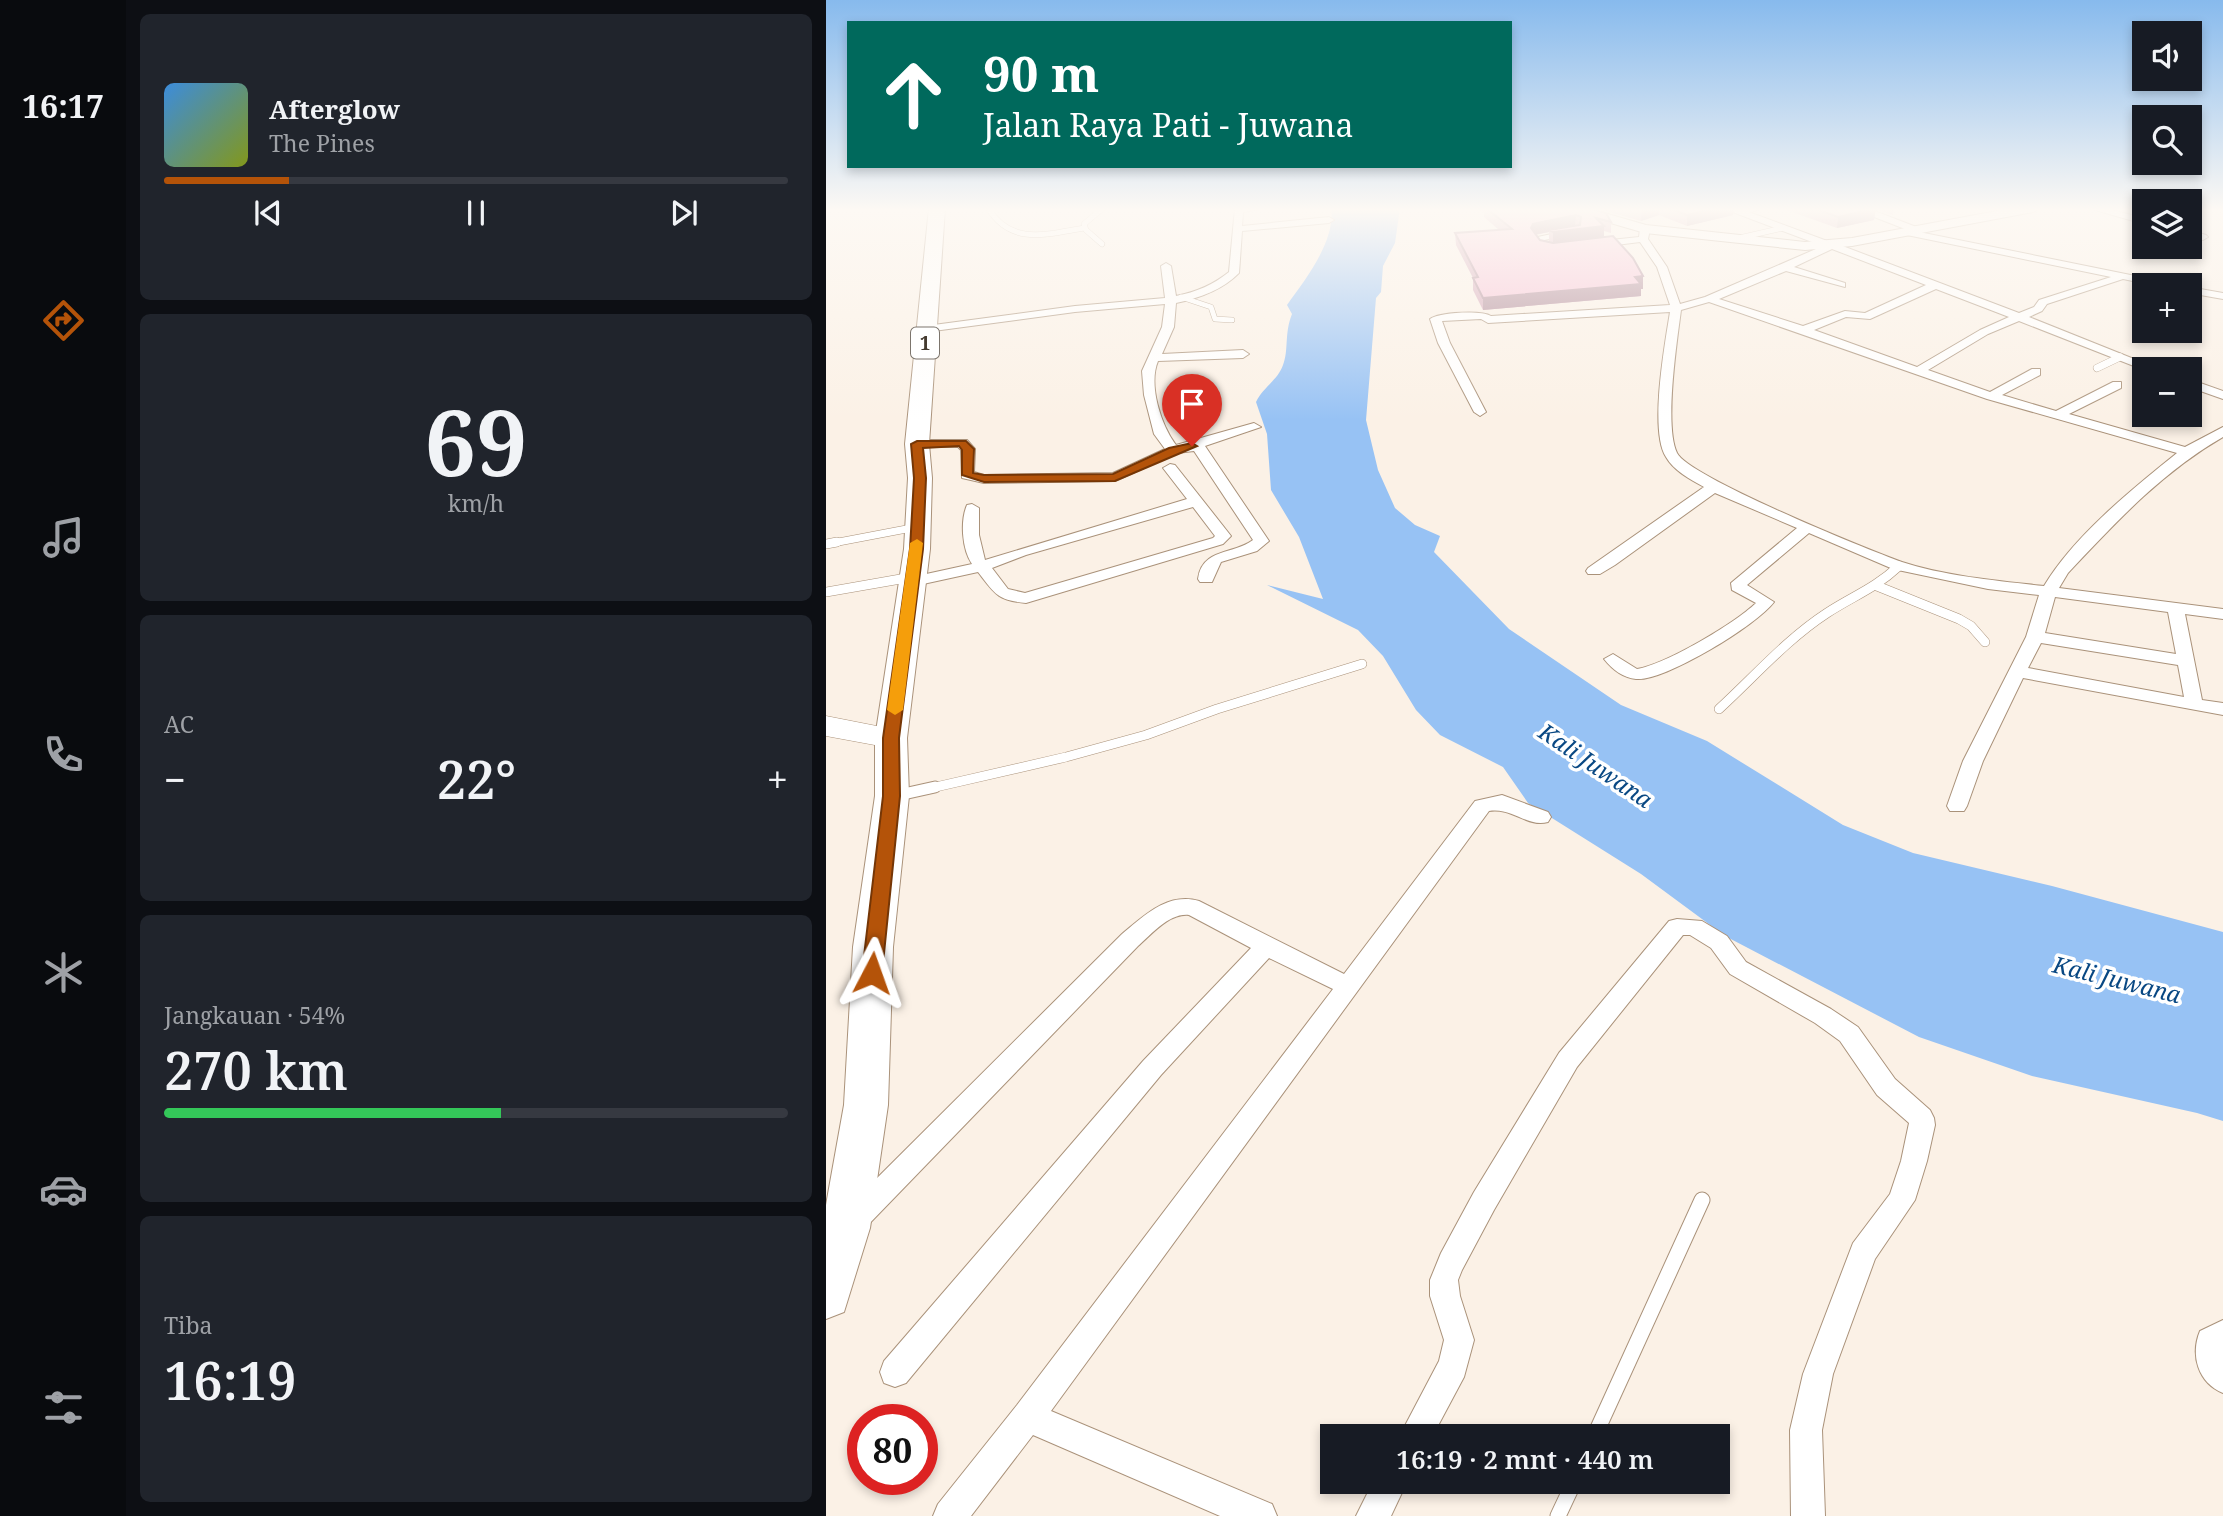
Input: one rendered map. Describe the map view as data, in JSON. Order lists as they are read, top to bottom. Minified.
{"streets":{"highway":["1"]},"water":["Kali Juwana"],"page":{"tabs":"16:17","map_buttons":["+","−"],"turn":["90 m","Jalan Raya Pati - Juwana"],"song":["Afterglow","The Pines"],"tile":[["69","km/h"],"AC",["Jangkauan · 54%","270 km"],["Tiba","16:19"]],"heat":["−","22°","+"],"limit":"80","trip":"16:19 · 2 mnt · 440 m"}}
